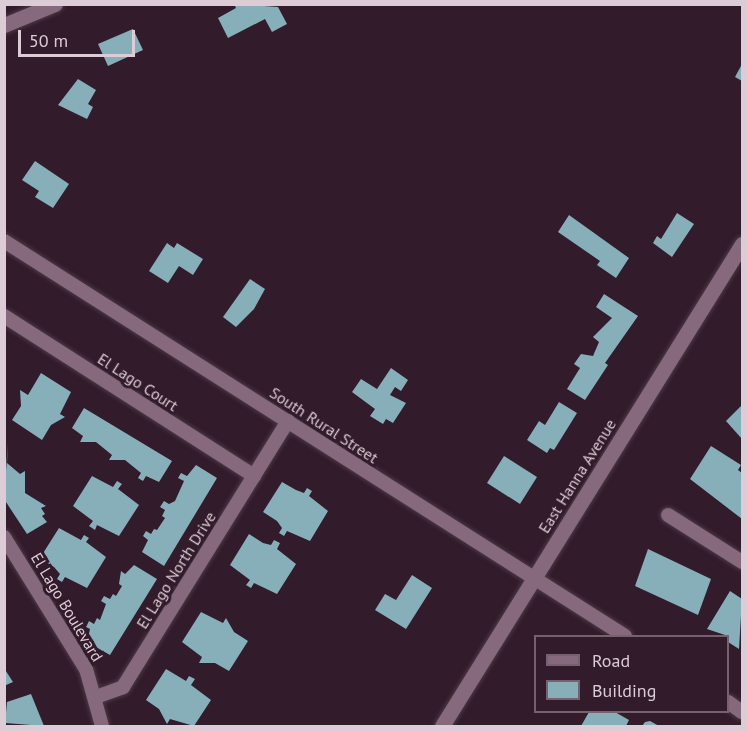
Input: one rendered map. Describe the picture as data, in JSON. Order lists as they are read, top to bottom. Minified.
{"streets":{"main road":["East Hanna Avenue"],"street":["El Lago Court","South Rural Street","El Lago North Drive","El Lago Boulevard"]},"crossings":[["El Lago Court","El Lago North Drive"],["South Rural Street","East Hanna Avenue"],["South Rural Street","El Lago North Drive"],["El Lago North Drive","El Lago Boulevard"]],"legend":["Road","Building"],"scale_bar":"50 m"}
